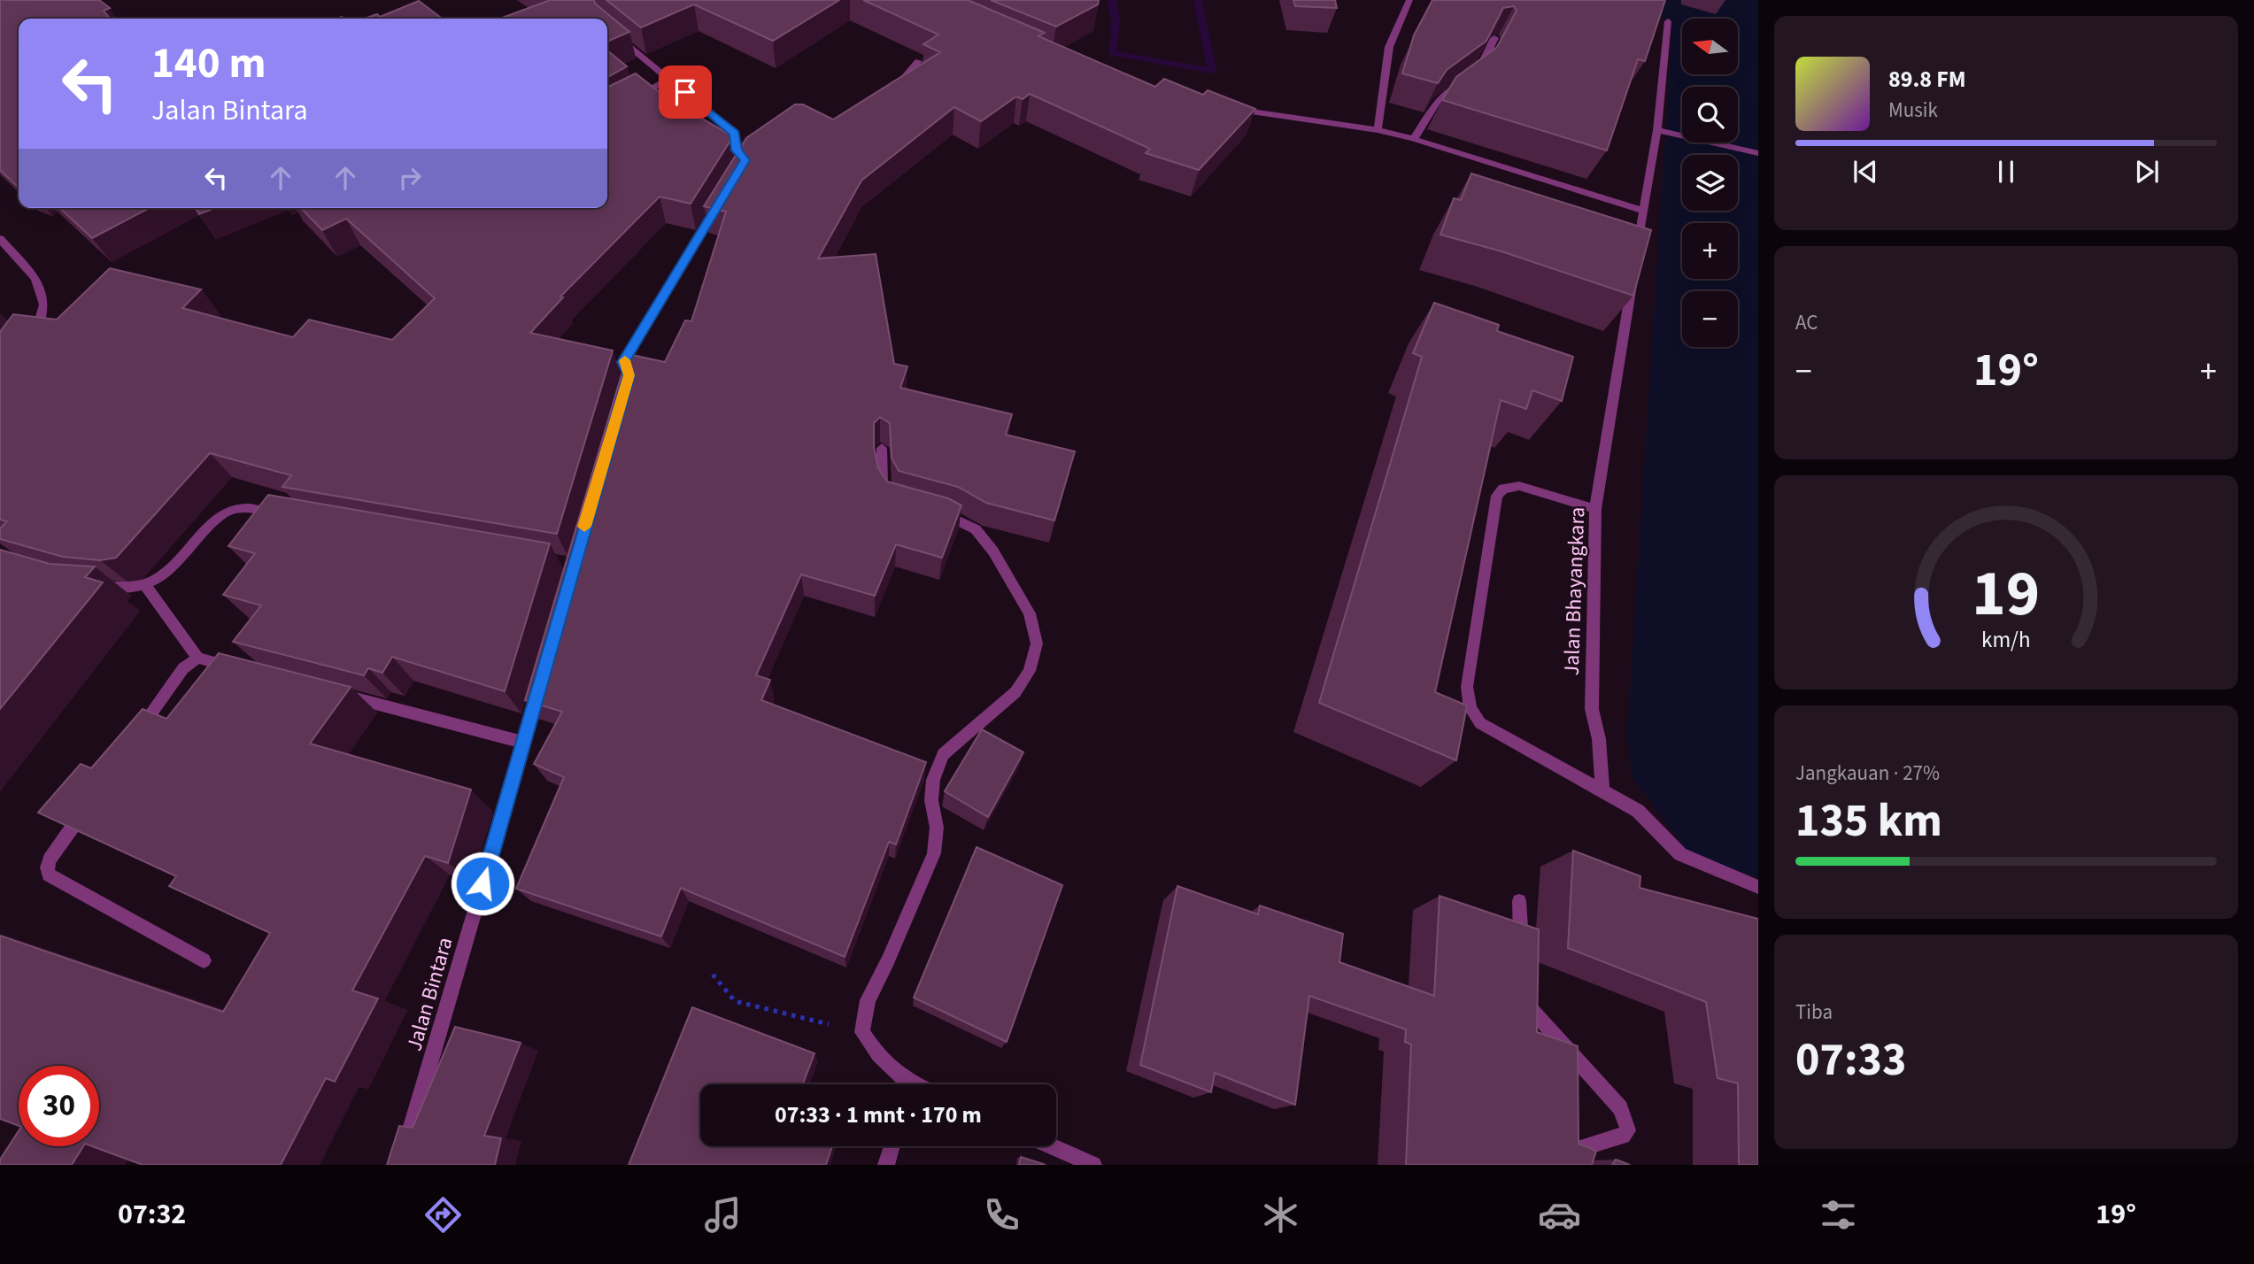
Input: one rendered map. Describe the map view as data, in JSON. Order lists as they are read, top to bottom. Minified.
{"streets":{"street":["Jalan Bhayangkara","Jalan Bintara"]},"north":"left","page":{"map_buttons":["+","−"],"turn":["140 m","Jalan Bintara"],"song":["89.8 FM","Musik"],"tile":["AC",["Jangkauan · 27%","135 km"],["Tiba","07:33"]],"heat":["−","19°","+"],"limit":"30","trip":"07:33 · 1 mnt · 170 m","tabs":["07:32","19°"],"gauge":["19","km/h"]}}
